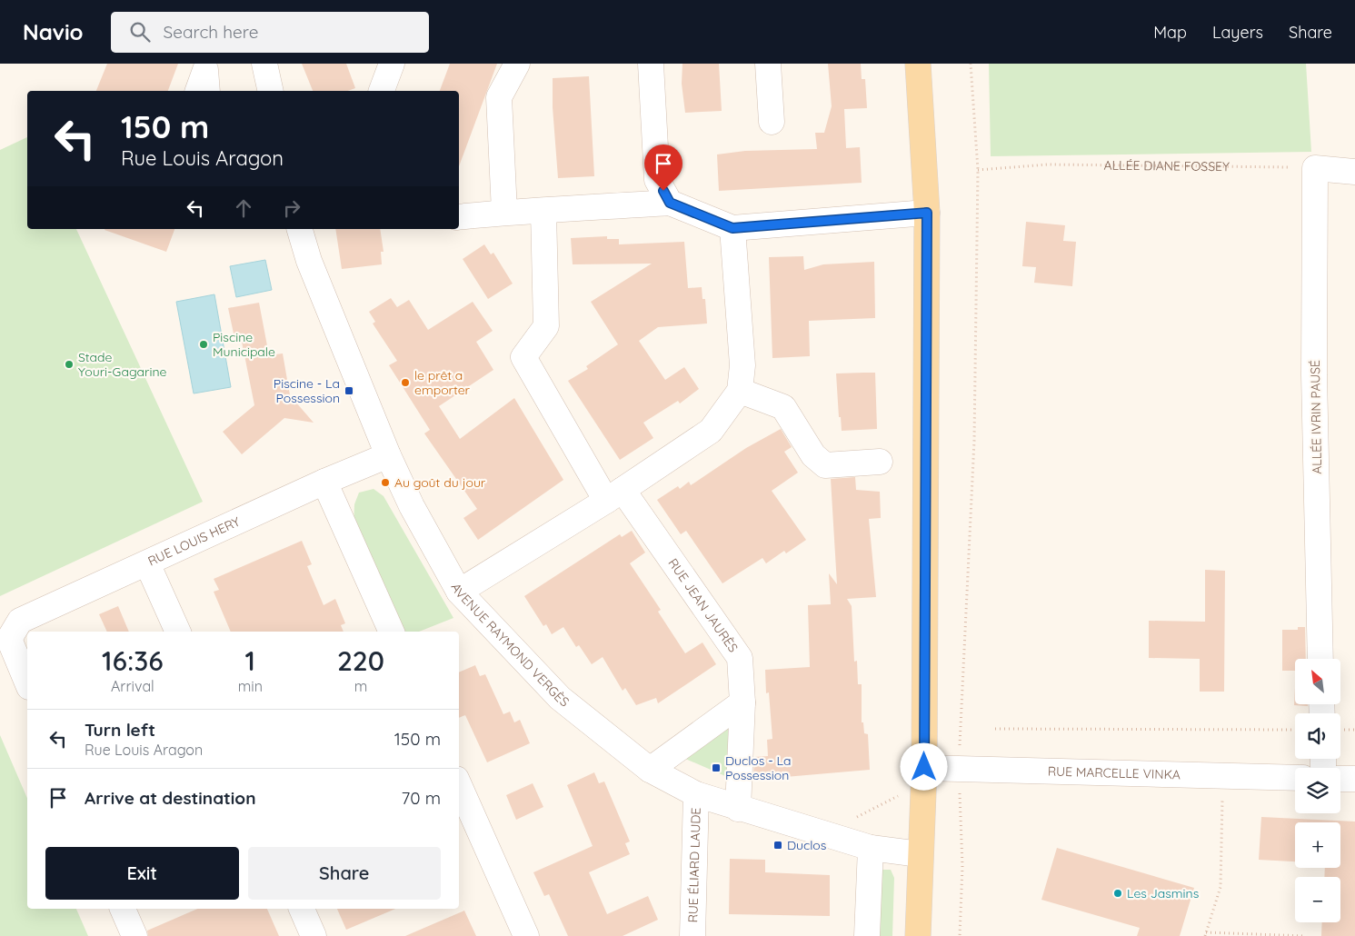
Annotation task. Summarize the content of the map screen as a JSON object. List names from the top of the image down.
{
  "streets": {
    "street": [
      "ALLÉE IVRIN PAUSÉ",
      "RUE LOUIS HERY",
      "RUE JEAN JAURÈS",
      "AVENUE RAYMOND VERGÈS",
      "RUE MARCELLE VINKA",
      "RUE ÉLIARD LAUDE"
    ],
    "path": ["ALLÉE DIANE FOSSEY"]
  },
  "crossings": [
    ["ALLÉE DIANE FOSSEY", "ALLÉE IVRIN PAUSÉ"],
    ["RUE LOUIS HERY", "AVENUE RAYMOND VERGÈS"],
    ["RUE JEAN JAURÈS", "AVENUE RAYMOND VERGÈS"],
    ["AVENUE RAYMOND VERGÈS", "RUE ÉLIARD LAUDE"]
  ],
  "places": {
    "other": [
      "Piscine Municipale",
      "Stade Youri-Gagarine",
      "le prêt a emporter",
      "Au goût du jour",
      "Les Jasmins"
    ],
    "transit": ["Piscine - La Possession", "Duclos - La Possession", "Duclos"]
  },
  "north": "top left",
  "page": {
    "header": "Navio",
    "search": "Search here",
    "nav": ["Map", "Layers", "Share"],
    "turn": ["150 m", "Rue Louis Aragon"],
    "eta": [
      "16:36",
      "Arrival",
      "1",
      "min",
      "220",
      "m"
    ],
    "map_buttons": ["+", "−"],
    "list": [
      {
        "name": "Turn left",
        "note": "Rue Louis Aragon",
        "value": "150 m"
      },
      {
        "name": "Arrive at destination",
        "value": "70 m"
      }
    ],
    "buttons": ["Exit", "Share"]
  }
}
